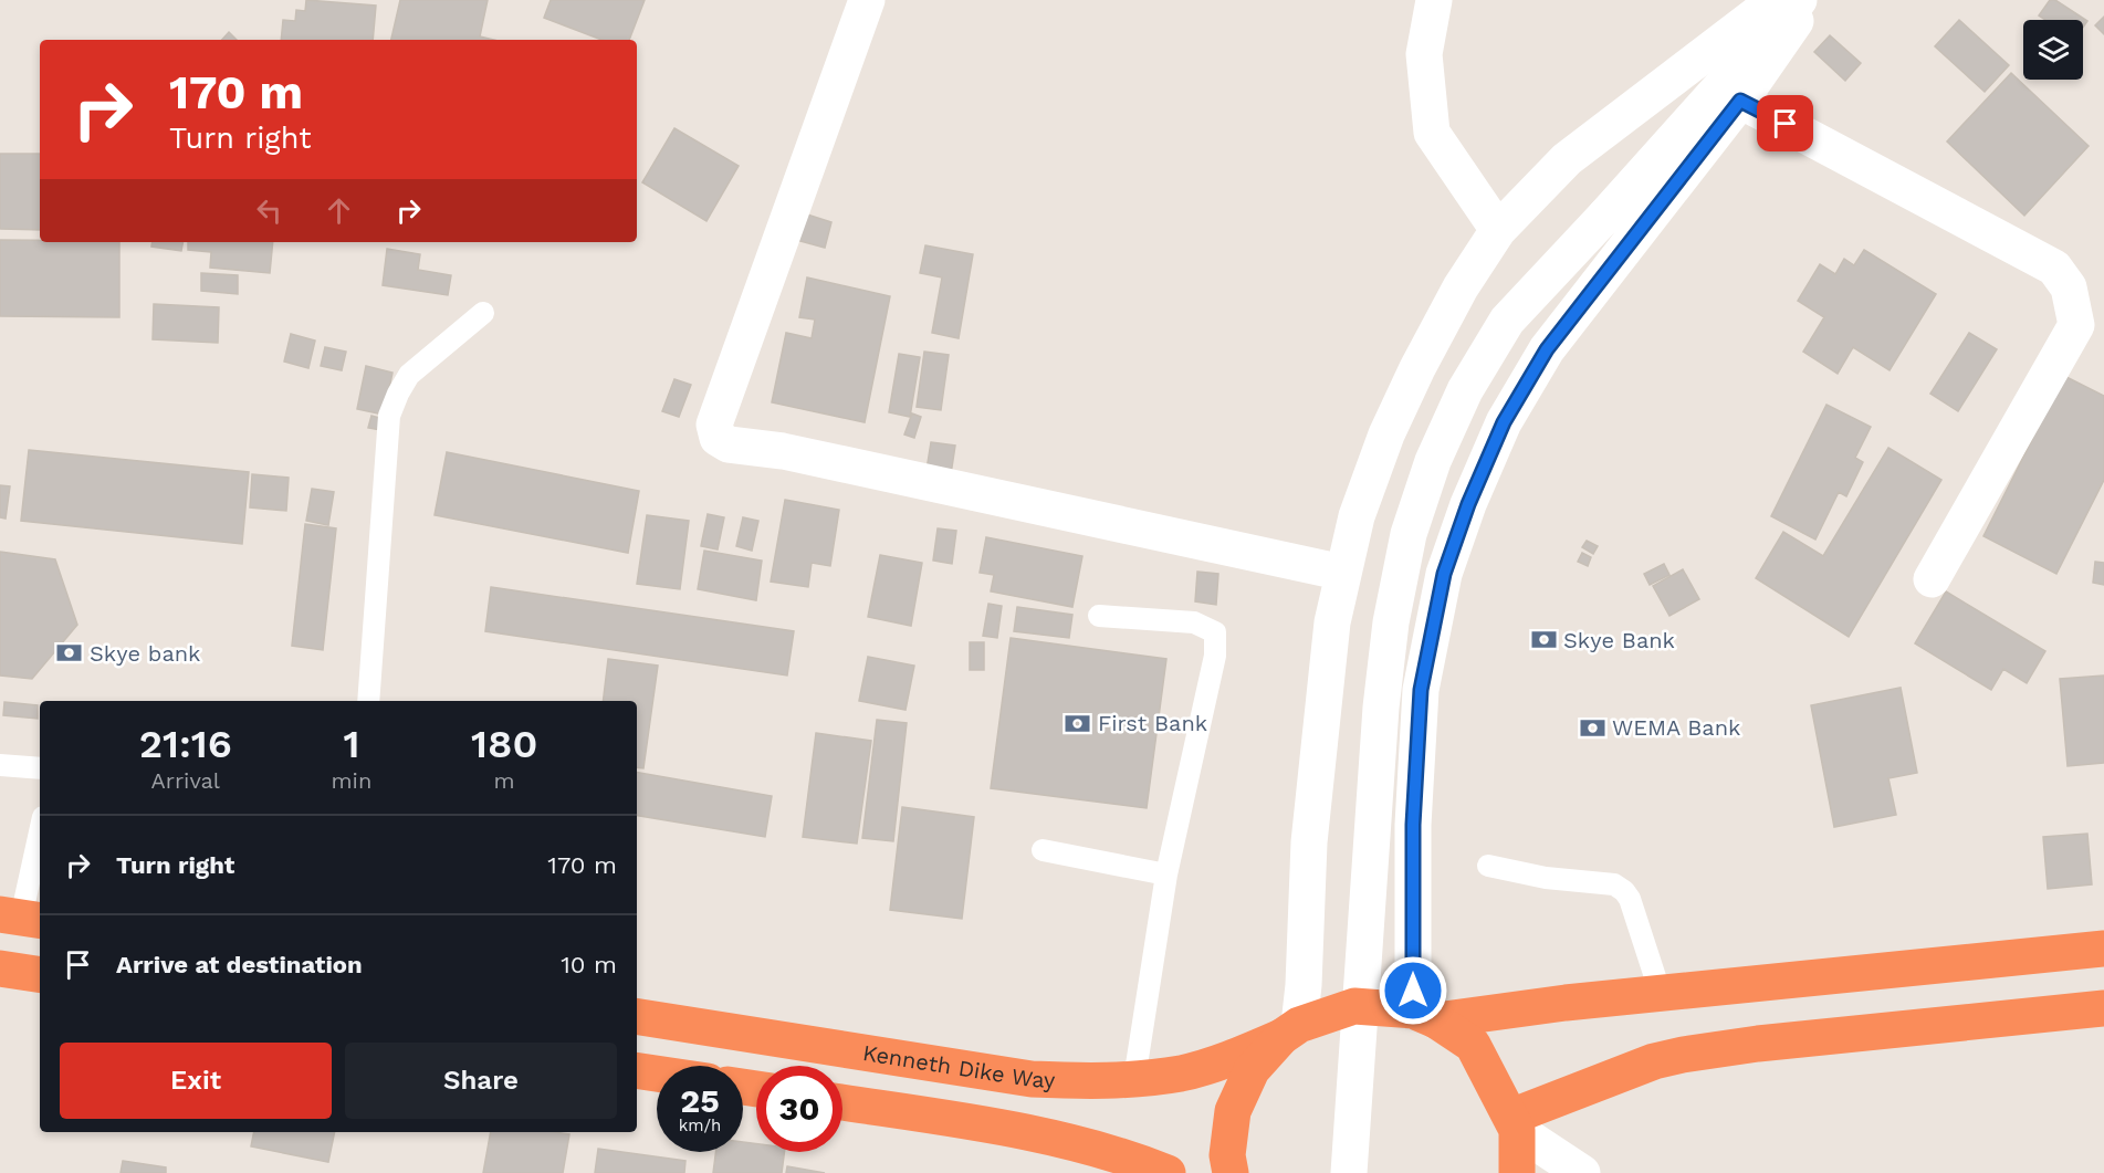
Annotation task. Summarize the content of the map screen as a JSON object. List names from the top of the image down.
{
  "streets": {
    "highway": ["Kenneth Dike Way"]
  },
  "places": {
    "bank": [
      "Skye Bank",
      "Skye bank",
      "First Bank",
      "WEMA Bank"
    ]
  },
  "page": {
    "turn": ["170 m", "Turn right"],
    "eta": [
      "21:16",
      "Arrival",
      "1",
      "min",
      "180",
      "m"
    ],
    "list": [
      {
        "name": "Turn right",
        "value": "170 m"
      },
      {
        "name": "Arrive at destination",
        "value": "10 m"
      }
    ],
    "buttons": ["Exit", "Share"],
    "speed": "25 km/h",
    "limit": "30"
  }
}
